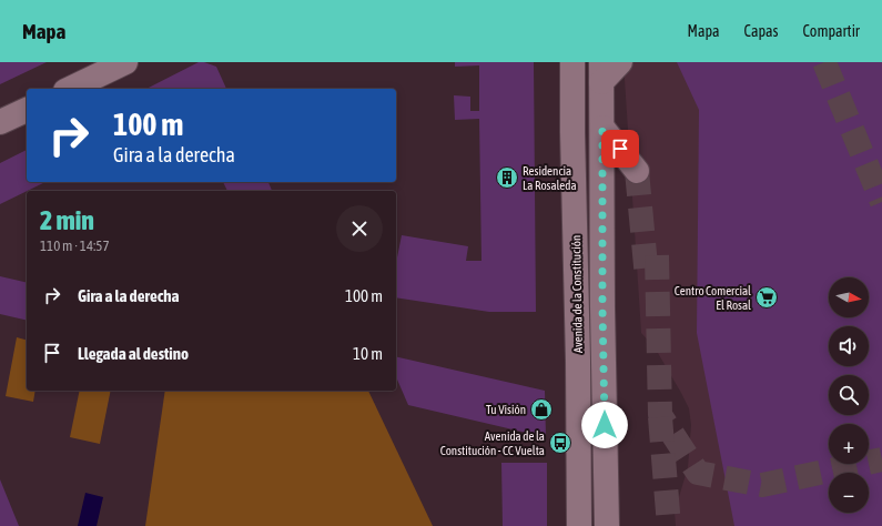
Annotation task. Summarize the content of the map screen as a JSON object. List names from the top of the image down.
{
  "streets": {
    "street": ["Avenida de la Constitución"]
  },
  "places": {
    "building": ["Residencia La Rosaleda"],
    "supermarket": ["Centro Comercial El Rosal"],
    "shop": ["Tu Visión"],
    "bus stop": ["Avenida de la Constitución - CC Vuelta"]
  },
  "north": "right",
  "page": {
    "header": "Mapa",
    "nav": ["Mapa", "Capas", "Compartir"],
    "turn": ["100 m", "Gira a la derecha"],
    "heading": ["2 min", "110 m · 14:57"],
    "list": [
      {
        "name": "Gira a la derecha",
        "value": "100 m"
      },
      {
        "name": "Llegada al destino",
        "value": "10 m"
      }
    ],
    "map_buttons": ["+", "−"]
  }
}
